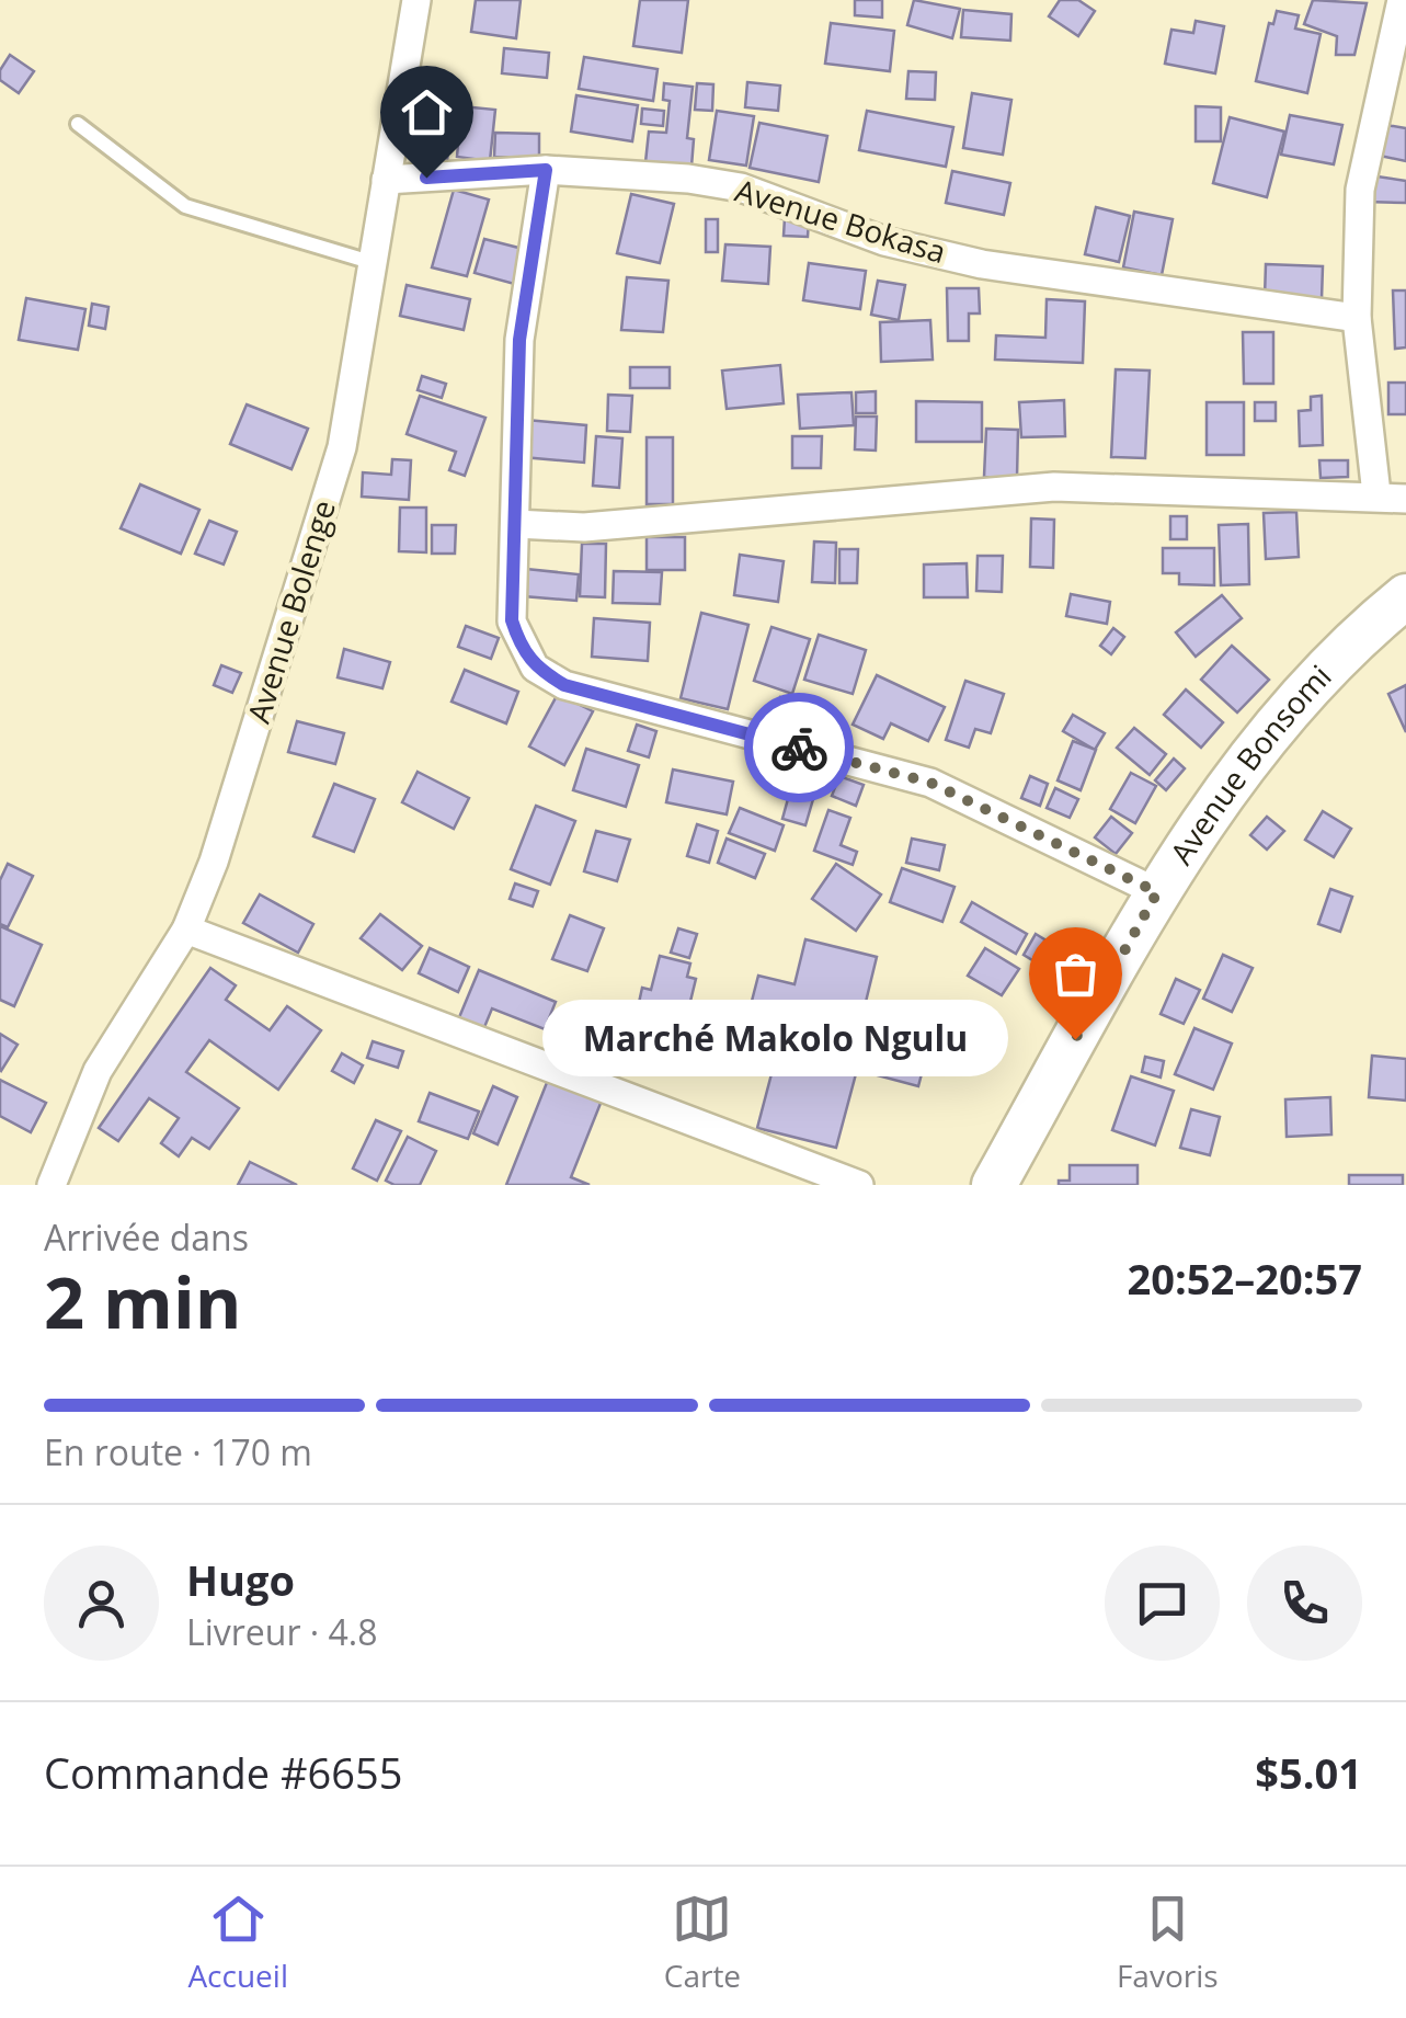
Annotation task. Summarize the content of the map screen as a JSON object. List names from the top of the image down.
{
  "streets": {
    "main road": ["Avenue Bonsomi"],
    "street": ["Avenue Bokasa", "Avenue Bolenge"]
  },
  "crossings": [
    ["Avenue Bokasa", "Avenue Bolenge"]
  ],
  "places": ["Marché Makolo Ngulu"],
  "page": {
    "bubble": "Marché Makolo Ngulu",
    "heading": ["2 min", "Arrivée dans", "20:52–20:57"],
    "panel": [
      "Hugo",
      "Livreur · 4.8",
      "Commande #6655",
      "$5.01"
    ],
    "bar": "En route · 170 m",
    "tabs": ["Accueil", "Carte", "Favoris"]
  }
}
